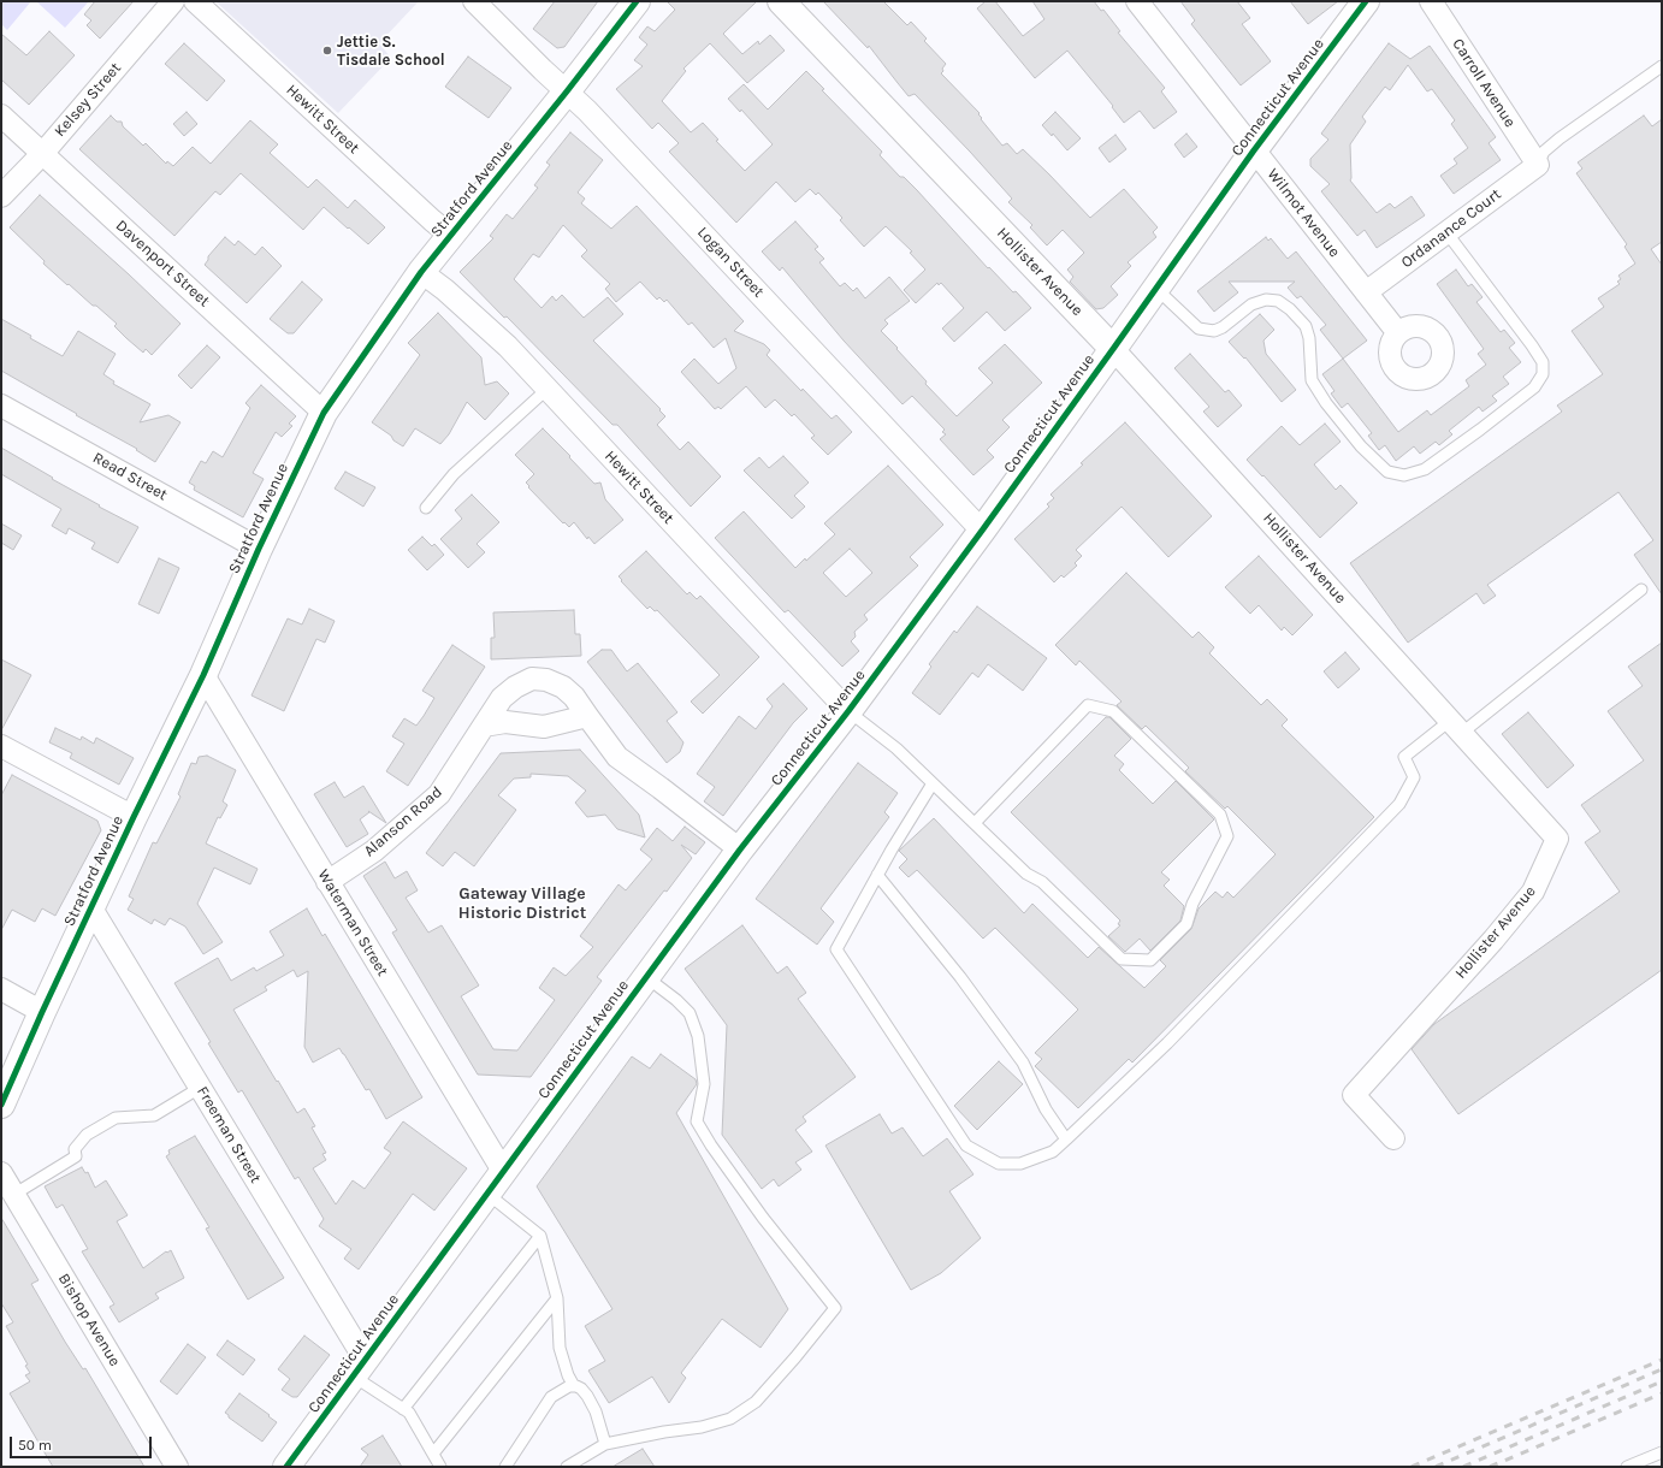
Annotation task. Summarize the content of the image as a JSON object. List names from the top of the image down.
{
  "streets": {
    "main road": ["Connecticut Avenue", "Stratford Avenue", "Hollister Avenue"],
    "street": [
      "Carroll Avenue",
      "Kelsey Street",
      "Hewitt Street",
      "Wilmot Avenue",
      "Ordanance Court",
      "Logan Street",
      "Davenport Street",
      "Read Street",
      "Alanson Road",
      "Waterman Street",
      "Freeman Street",
      "Bishop Avenue"
    ]
  },
  "crossings": [
    ["Carroll Avenue", "Ordanance Court"],
    ["Connecticut Avenue", "Hewitt Street"],
    ["Connecticut Avenue", "Wilmot Avenue"],
    ["Connecticut Avenue", "Logan Street"],
    ["Connecticut Avenue", "Hollister Avenue"],
    ["Connecticut Avenue", "Alanson Road"],
    ["Connecticut Avenue", "Waterman Street"],
    ["Connecticut Avenue", "Freeman Street"],
    ["Kelsey Street", "Davenport Street"],
    ["Hewitt Street", "Stratford Avenue"],
    ["Stratford Avenue", "Logan Street"],
    ["Stratford Avenue", "Davenport Street"],
    ["Stratford Avenue", "Read Street"],
    ["Stratford Avenue", "Waterman Street"],
    ["Stratford Avenue", "Freeman Street"],
    ["Wilmot Avenue", "Ordanance Court"],
    ["Alanson Road", "Waterman Street"]
  ],
  "districts": ["Gateway Village Historic District"],
  "places": ["Jettie S. Tisdale School"],
  "scale_bar": "50 m"
}
